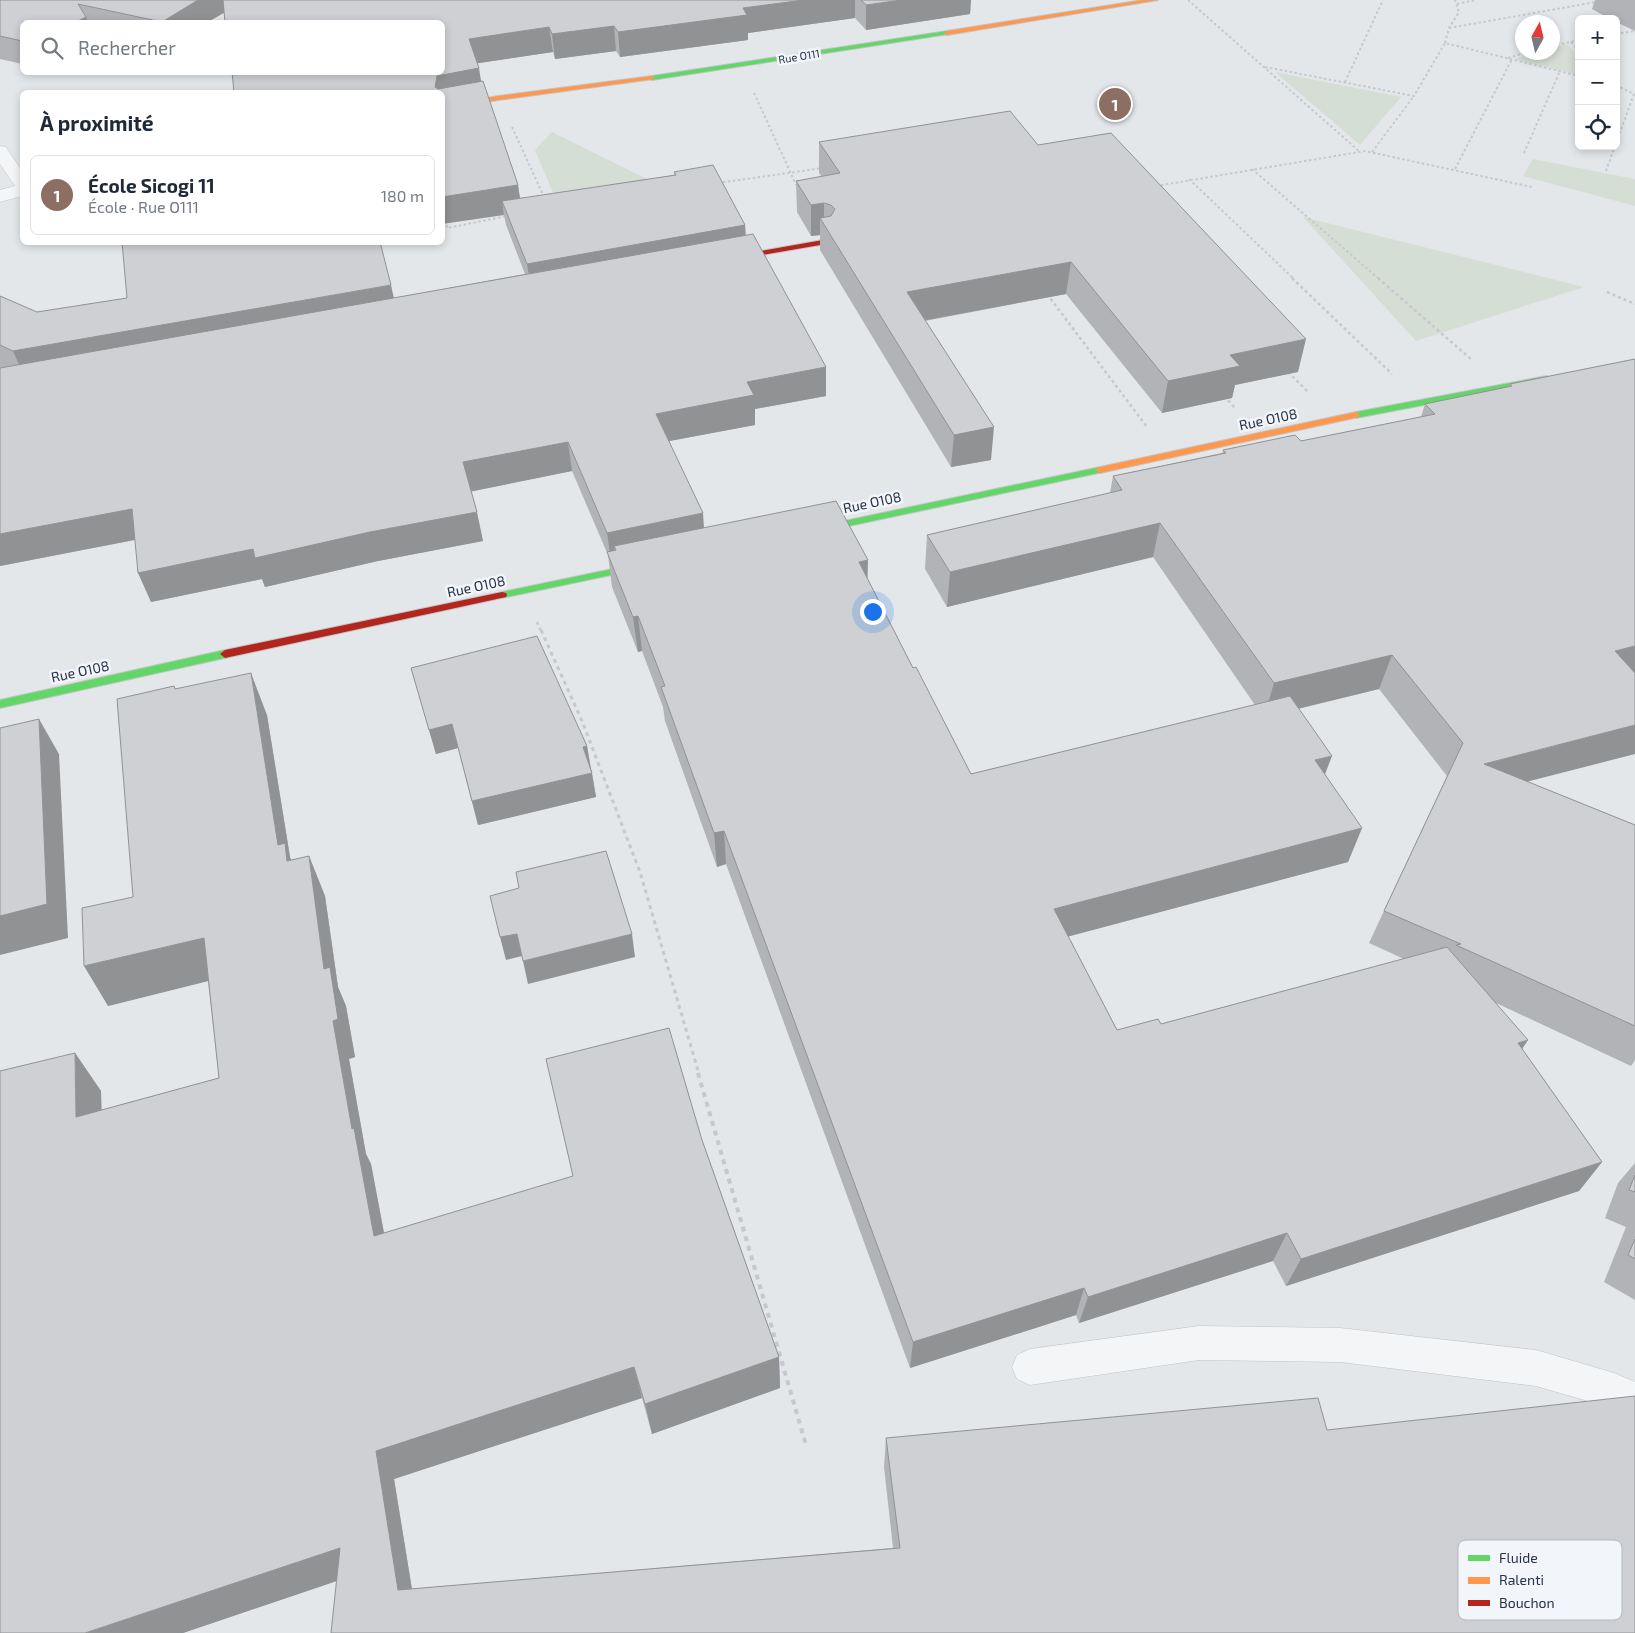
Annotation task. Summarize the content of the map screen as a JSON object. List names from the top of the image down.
{
  "streets": {
    "street": ["Rue O111", "Rue O108"]
  },
  "legend": ["Fluide", "Ralenti", "Bouchon"],
  "north": "top",
  "page": {
    "map_buttons": ["+", "−"],
    "search": "Rechercher",
    "pins": "1",
    "heading": "À proximité",
    "list": [
      {
        "mark": "1",
        "name": "École Sicogi 11",
        "note": "École · Rue O111",
        "value": "180 m"
      }
    ]
  }
}
